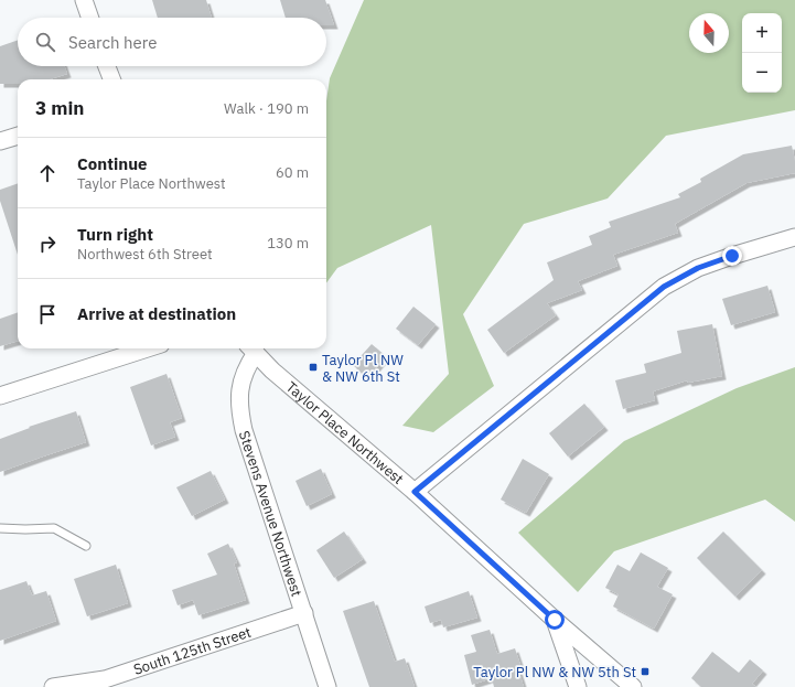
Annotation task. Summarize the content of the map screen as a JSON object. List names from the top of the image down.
{
  "streets": {
    "street": ["Taylor Place Northwest", "Stevens Avenue Northwest", "South 125th Street"]
  },
  "crossings": [
    ["Taylor Place Northwest", "Stevens Avenue Northwest"],
    ["Stevens Avenue Northwest", "South 125th Street"]
  ],
  "places": {
    "transit": ["Taylor Pl NW & NW 6th St", "Taylor Pl NW & NW 5th St"]
  },
  "north": "top",
  "page": {
    "map_buttons": ["+", "−"],
    "search": "Search here",
    "heading": ["3 min", "Walk · 190 m"],
    "list": [
      ["Continue", "Taylor Place Northwest", "60 m"],
      ["Turn right", "Northwest 6th Street", "130 m"],
      "Arrive at destination"
    ]
  }
}
